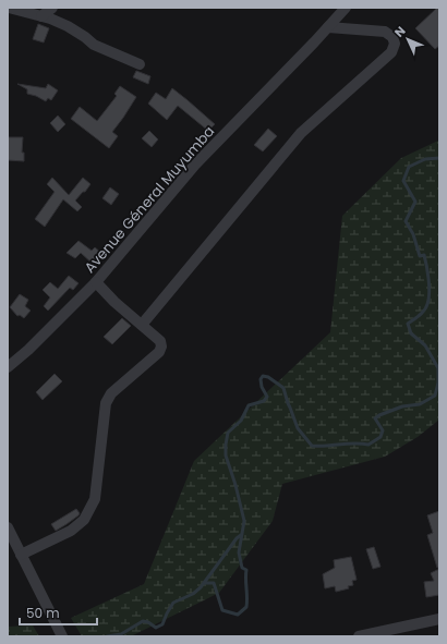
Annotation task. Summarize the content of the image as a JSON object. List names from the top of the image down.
{
  "streets": {
    "street": ["Avenue Géneral Muyumba"]
  },
  "scale_bar": "50 m",
  "north": "top left"
}
